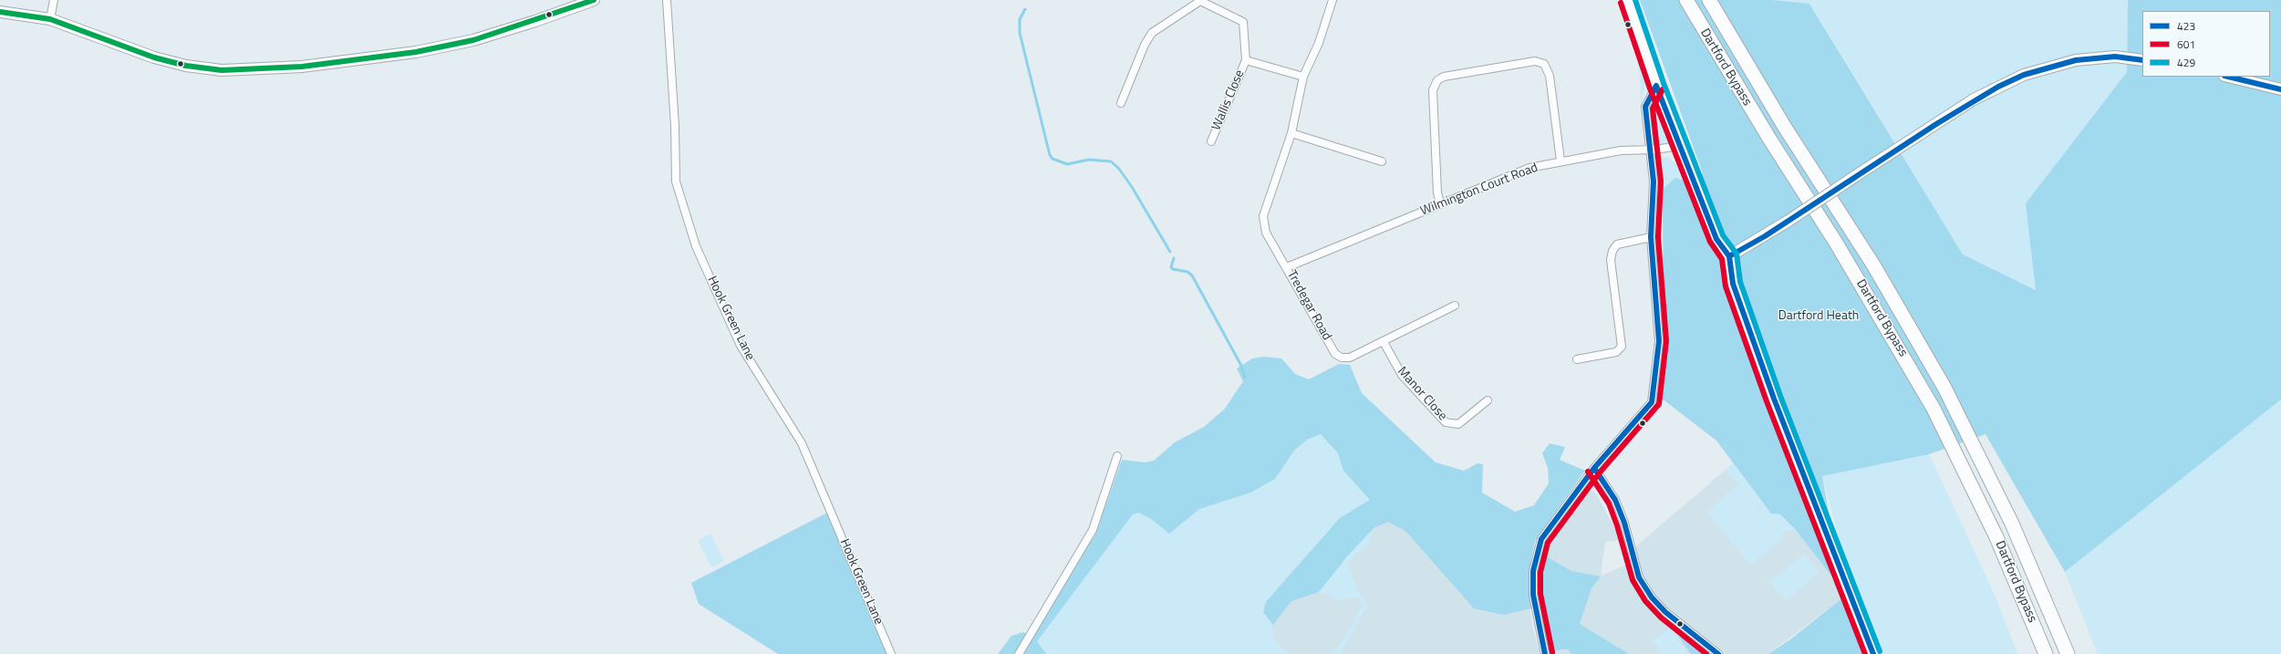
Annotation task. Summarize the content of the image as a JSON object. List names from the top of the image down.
{
  "streets": {
    "highway": ["Dartford Bypass"],
    "street": [
      "Wallis Close",
      "Wilmington Court Road",
      "Tredegar Road",
      "Hook Green Lane",
      "Manor Close"
    ]
  },
  "crossings": [
    ["Wallis Close", "Tredegar Road"],
    ["Wilmington Court Road", "Tredegar Road"],
    ["Tredegar Road", "Manor Close"]
  ],
  "parks": ["Dartford Heath"],
  "lines": ["transit line 429", "transit line 601", "transit line 423"],
  "legend": ["423", "601", "429"]
}
